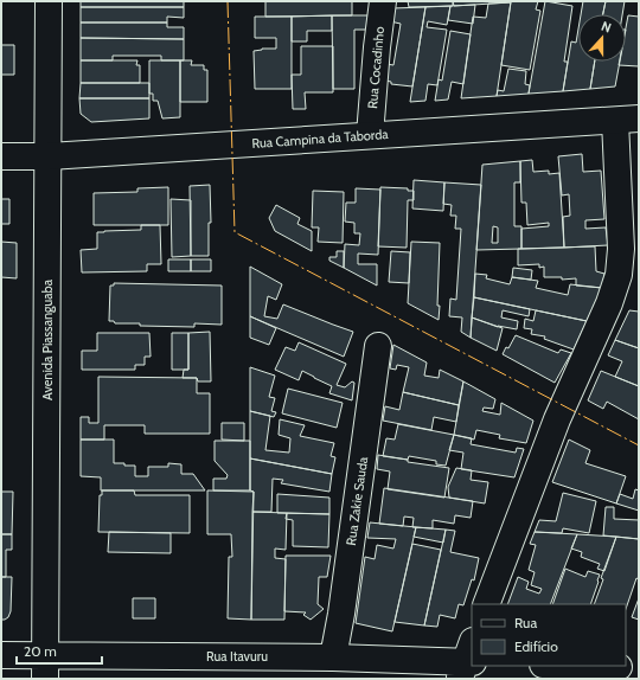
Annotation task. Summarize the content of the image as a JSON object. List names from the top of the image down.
{
  "streets": {
    "street": [
      "Rua Cocadinho",
      "Rua Campina da Taborda",
      "Avenida Piassanguaba",
      "Rua Zakie Sauda",
      "Rua Itavuru"
    ]
  },
  "crossings": [
    ["Rua Cocadinho", "Rua Campina da Taborda"],
    ["Rua Campina da Taborda", "Avenida Piassanguaba"],
    ["Avenida Piassanguaba", "Rua Itavuru"],
    ["Rua Zakie Sauda", "Rua Itavuru"]
  ],
  "legend": ["Rua", "Edifício"],
  "scale_bar": "20 m",
  "north": "top"
}
